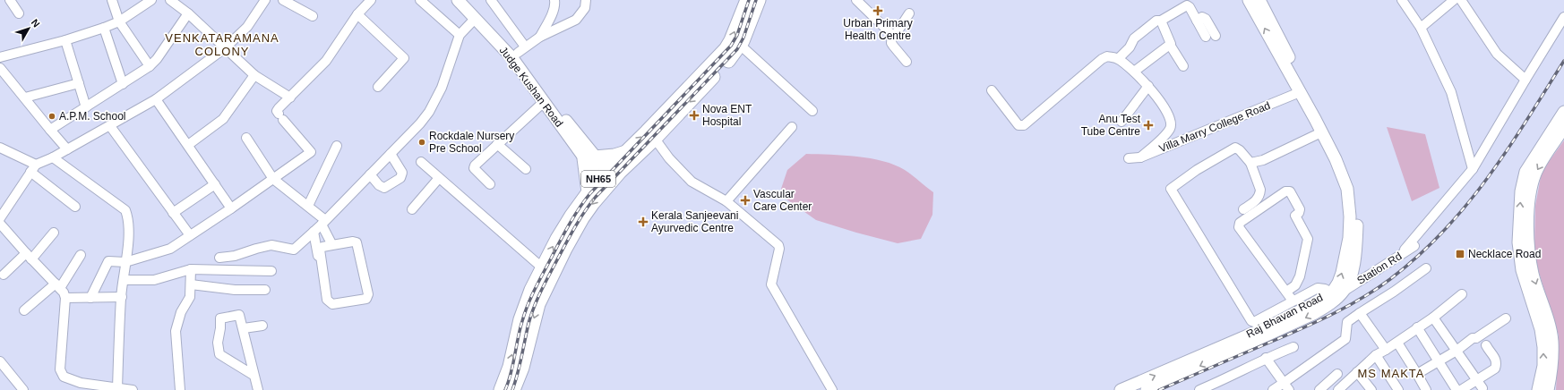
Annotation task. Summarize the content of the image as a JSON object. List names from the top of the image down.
{
  "streets": {
    "highway": ["NH65"],
    "main road": ["Judge Kushan Road", "Raj Bhavan Road"],
    "street": ["Villa Marry College Road", "Station Rd"]
  },
  "crossings": [
    ["Judge Kushan Road", "NH65"],
    ["Villa Marry College Road", "Raj Bhavan Road"],
    ["Station Rd", "Raj Bhavan Road"]
  ],
  "districts": ["VENKATARAMANA COLONY", "MS MAKTA"],
  "places": {
    "health": [
      "Urban Primary Health Centre",
      "Nova ENT Hospital",
      "Anu Test Tube Centre",
      "Vascular Care Center",
      "Kerala Sanjeevani Ayurvedic Centre"
    ],
    "other": ["A.P.M. School", "Rockdale Nursery Pre School"],
    "transit": ["Necklace Road"]
  },
  "north": "top right"
}
